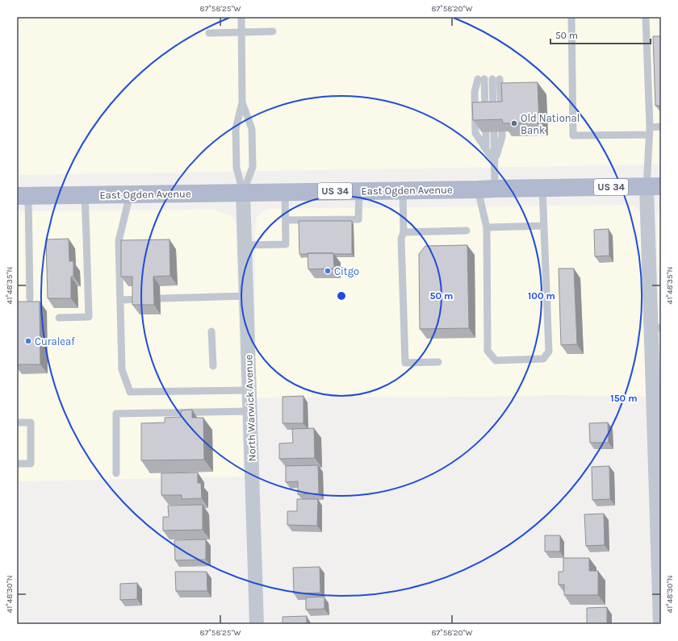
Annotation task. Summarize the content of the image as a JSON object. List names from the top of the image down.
{
  "streets": {
    "main road": ["US 34", "East Ogden Avenue"],
    "street": ["North Warwick Avenue"]
  },
  "crossings": [
    ["East Ogden Avenue", "North Warwick Avenue"]
  ],
  "places": ["Old National Bank", "Citgo", "Curaleaf"],
  "scale_bar": "50 m",
  "coordinates": [
    "87°58'25\"W",
    "87°58'20\"W",
    "41°48'35\"N",
    "41°48'30\"N"
  ],
  "rings": ["50 m", "100 m", "150 m"]
}
